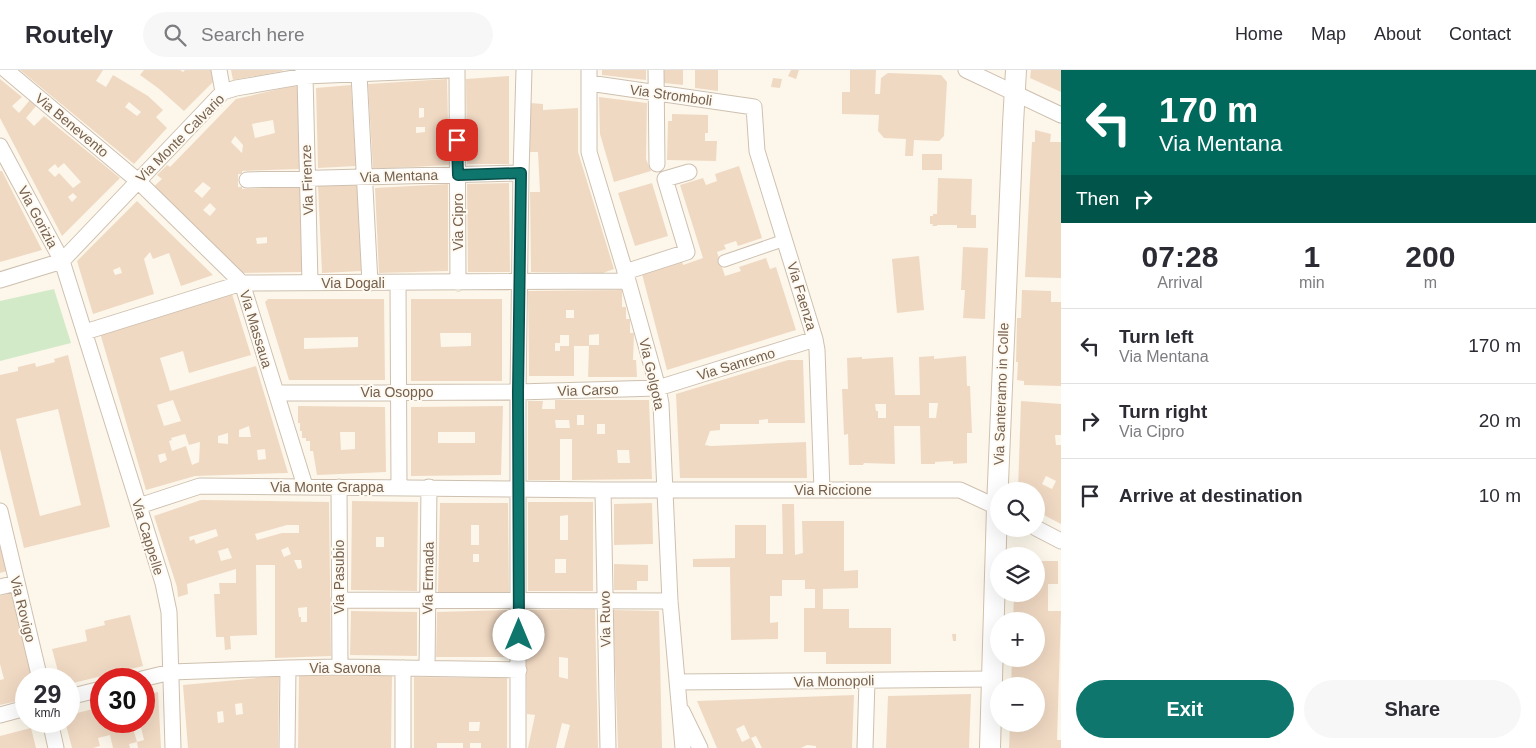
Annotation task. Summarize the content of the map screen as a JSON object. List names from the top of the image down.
{
  "streets": {
    "main road": ["Via Santeramo in Colle"],
    "street": [
      "Via Stromboli",
      "Via Benevento",
      "Via Monte Calvario",
      "Via Mentana",
      "Via Firenze",
      "Via Gorizia",
      "Via Cipro",
      "Via Dogali",
      "Via Faenza",
      "Via Massaua",
      "Via Sanremo",
      "Via Golgota",
      "Via Carso",
      "Via Osoppo",
      "Via Monte Grappa",
      "Via Riccione",
      "Via Cappelle",
      "Via Pasubio",
      "Via Ermada",
      "Via Rovigo",
      "Via Ruvo",
      "Via Savona",
      "Via Monopoli"
    ]
  },
  "crossings": [
    ["Via Stromboli", "Via Faenza"],
    ["Via Stromboli", "Via Golgota"],
    ["Via Benevento", "Via Monte Calvario"],
    ["Via Benevento", "Via Massaua"],
    ["Via Monte Calvario", "Via Firenze"],
    ["Via Monte Calvario", "Via Gorizia"],
    ["Via Monte Calvario", "Via Massaua"],
    ["Via Mentana", "Via Firenze"],
    ["Via Mentana", "Via Cipro"],
    ["Via Firenze", "Via Dogali"],
    ["Via Gorizia", "Via Dogali"],
    ["Via Gorizia", "Via Cappelle"],
    ["Via Cipro", "Via Dogali"],
    ["Via Dogali", "Via Massaua"],
    ["Via Dogali", "Via Golgota"],
    ["Via Dogali", "Via Cappelle"],
    ["Via Faenza", "Via Sanremo"],
    ["Via Faenza", "Via Riccione"],
    ["Via Massaua", "Via Osoppo"],
    ["Via Massaua", "Via Monte Grappa"],
    ["Via Sanremo", "Via Golgota"],
    ["Via Sanremo", "Via Carso"],
    ["Via Golgota", "Via Carso"],
    ["Via Golgota", "Via Riccione"],
    ["Via Golgota", "Via Monopoli"],
    ["Via Carso", "Via Osoppo"],
    ["Via Monte Grappa", "Via Riccione"],
    ["Via Monte Grappa", "Via Cappelle"],
    ["Via Monte Grappa", "Via Pasubio"],
    ["Via Monte Grappa", "Via Ermada"],
    ["Via Monte Grappa", "Via Ruvo"],
    ["Via Riccione", "Via Ruvo"],
    ["Via Cappelle", "Via Savona"],
    ["Via Pasubio", "Via Savona"],
    ["Via Ermada", "Via Savona"]
  ],
  "page": {
    "header": "Routely",
    "search": "Search here",
    "nav": [
      "Home",
      "Map",
      "About",
      "Contact"
    ],
    "turn": ["170 m", "Via Mentana"],
    "then": "Then",
    "eta": [
      "07:28",
      "Arrival",
      "1",
      "min",
      "200",
      "m"
    ],
    "list": [
      {
        "name": "Turn left",
        "note": "Via Mentana",
        "value": "170 m"
      },
      {
        "name": "Turn right",
        "note": "Via Cipro",
        "value": "20 m"
      },
      {
        "name": "Arrive at destination",
        "value": "10 m"
      }
    ],
    "map_buttons": ["+", "−"],
    "speed": "29 km/h",
    "limit": "30",
    "buttons": ["Exit", "Share"]
  }
}
